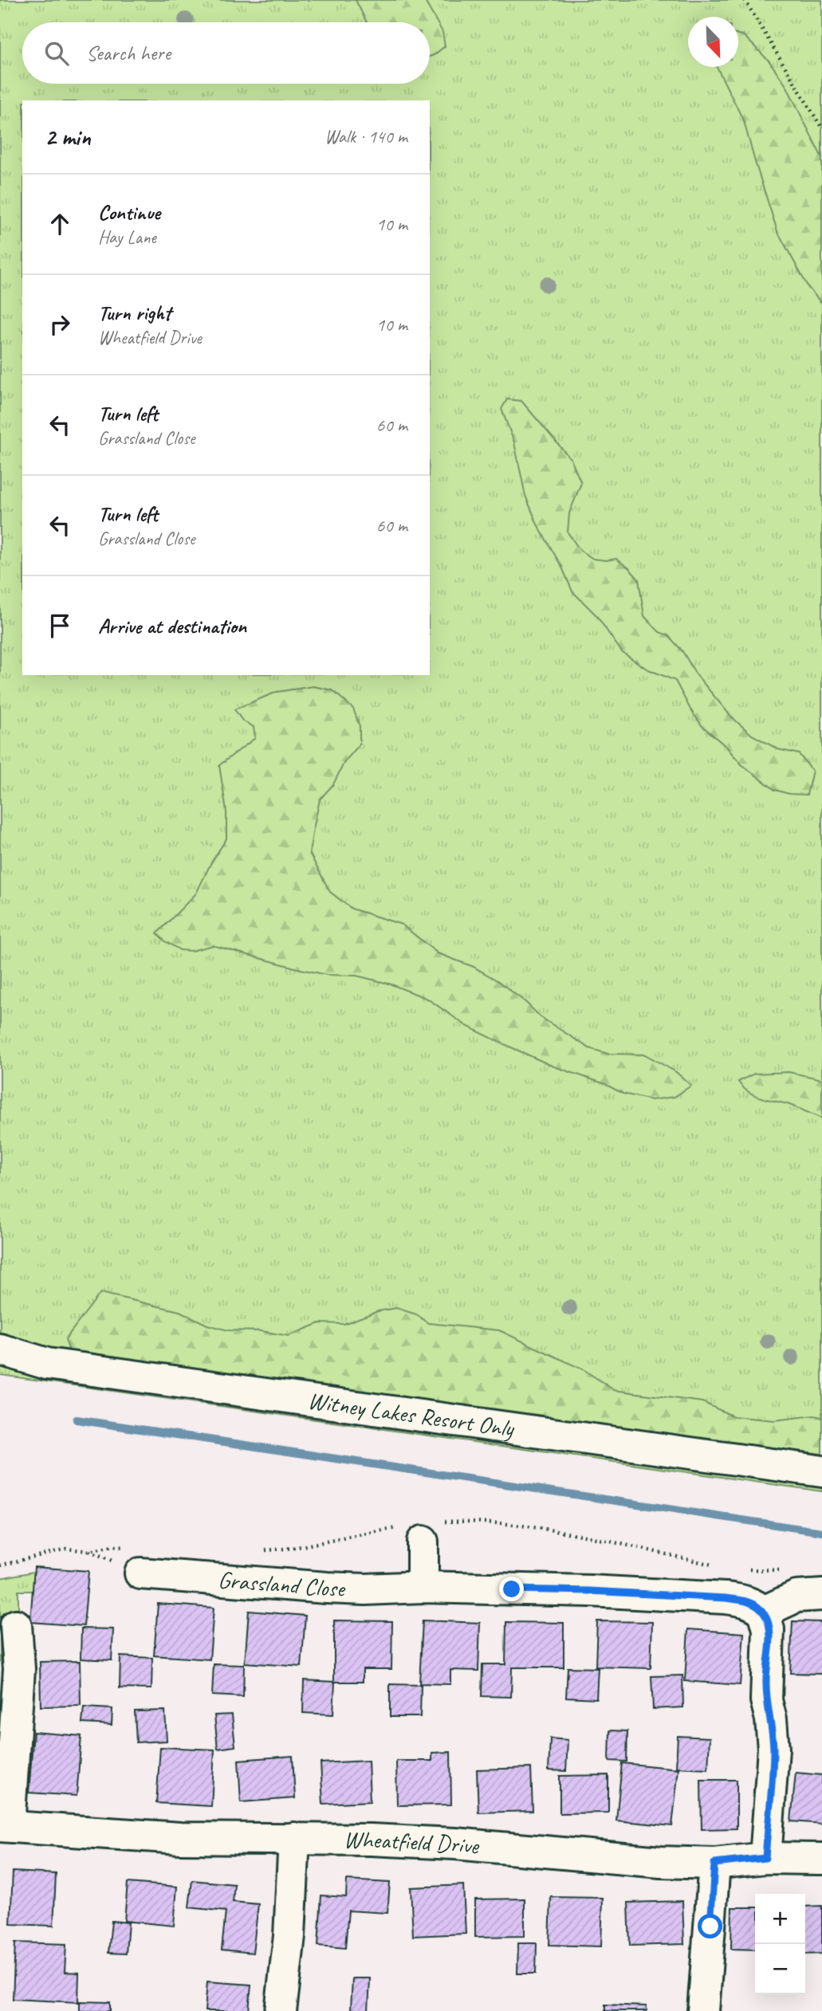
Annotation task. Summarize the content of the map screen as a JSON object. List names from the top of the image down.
{
  "streets": {
    "street": ["Witney Lakes Resort Only", "Grassland Close", "Wheatfield Drive"]
  },
  "north": "bottom right",
  "page": {
    "search": "Search here",
    "heading": ["2 min", "Walk · 140 m"],
    "list": [
      ["Continue", "Hay Lane", "10 m"],
      ["Turn right", "Wheatfield Drive", "10 m"],
      ["Turn left", "Grassland Close", "60 m"],
      ["Turn left", "Grassland Close", "60 m"],
      "Arrive at destination"
    ],
    "map_buttons": ["+", "−"]
  }
}
